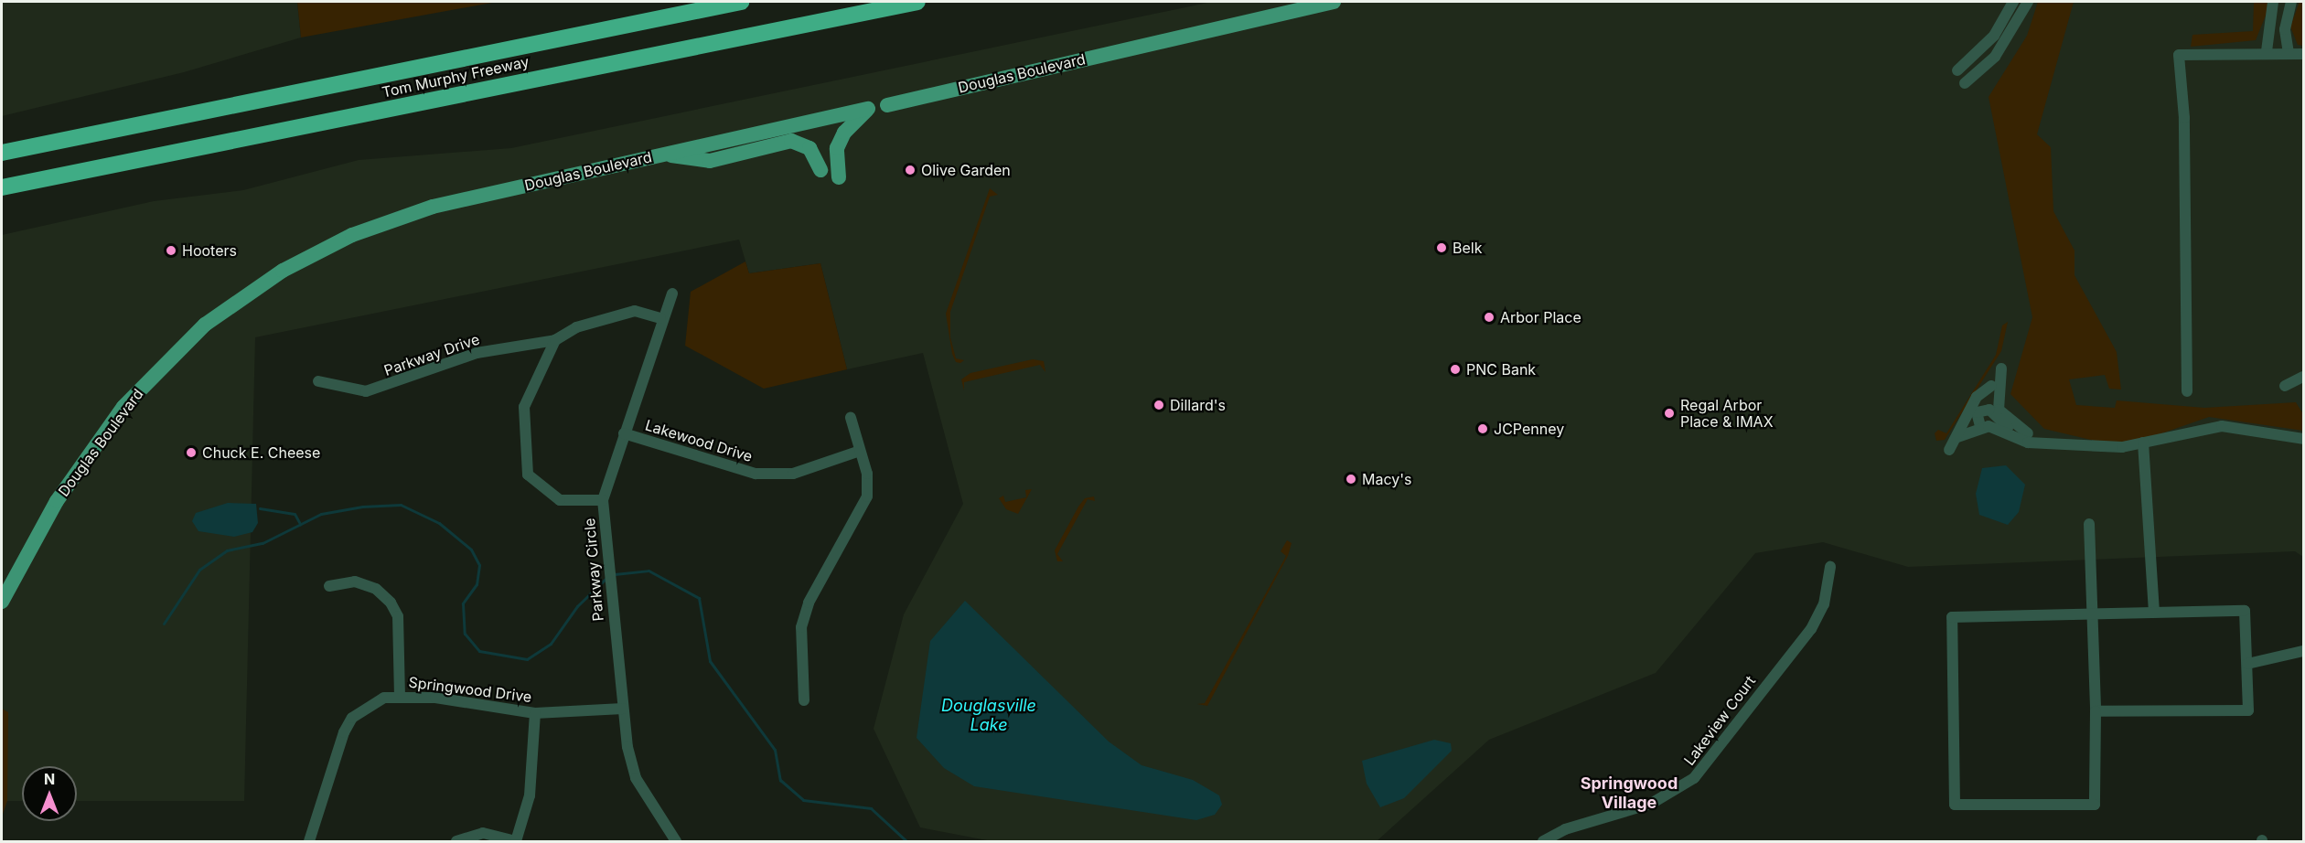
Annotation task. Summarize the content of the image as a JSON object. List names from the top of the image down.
{
  "streets": {
    "highway": ["Tom Murphy Freeway"],
    "main road": ["Douglas Boulevard"],
    "street": [
      "Parkway Drive",
      "Lakewood Drive",
      "Parkway Circle",
      "Springwood Drive",
      "Lakeview Court"
    ]
  },
  "crossings": [
    ["Parkway Drive", "Parkway Circle"],
    ["Lakewood Drive", "Parkway Circle"],
    ["Parkway Circle", "Springwood Drive"]
  ],
  "districts": ["Springwood Village"],
  "water": ["Douglasville Lake"],
  "places": [
    "Olive Garden",
    "Belk",
    "Hooters",
    "Arbor Place",
    "PNC Bank",
    "Dillard's",
    "Regal Arbor Place & IMAX",
    "JCPenney",
    "Chuck E. Cheese",
    "Macy's"
  ],
  "north": "top"
}
